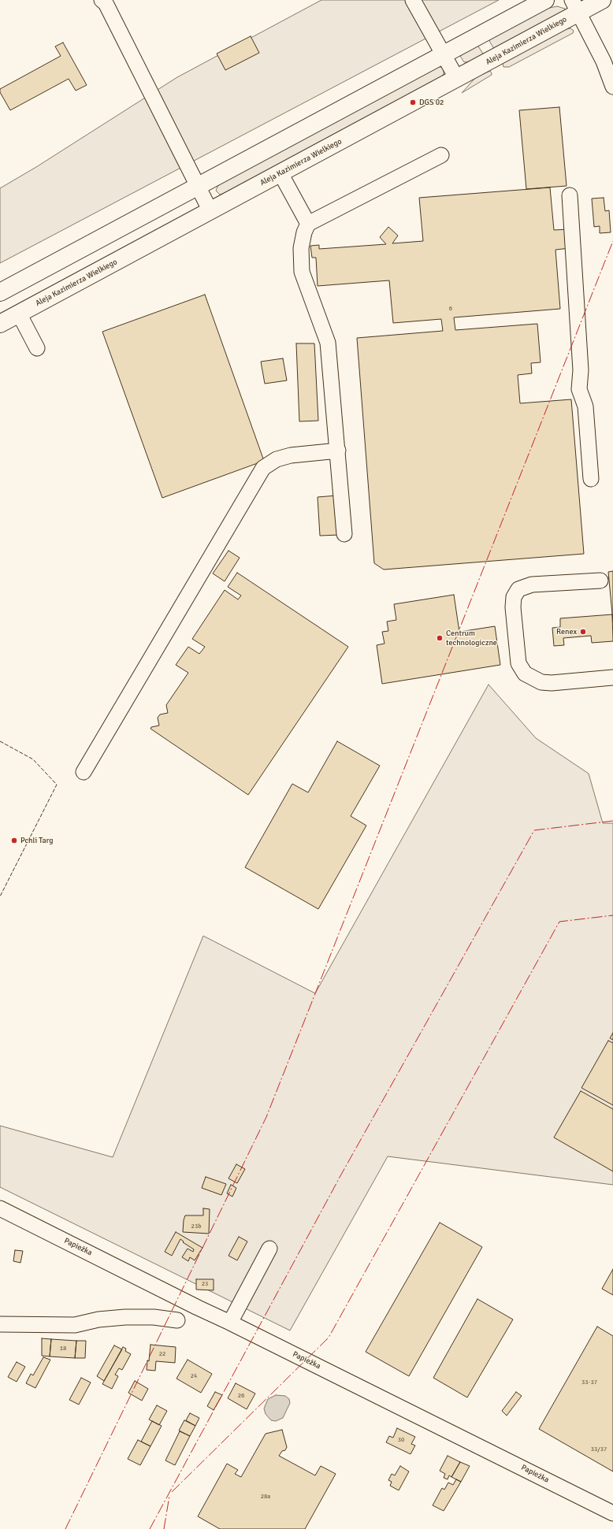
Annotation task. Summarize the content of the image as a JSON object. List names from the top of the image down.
{
  "streets": {
    "main road": ["Aleja Kazimierza Wielkiego"],
    "street": ["Papieżka"]
  },
  "places": [
    "DGS 02",
    "Renex",
    "Centrum technologiczne",
    "Pchli Targ"
  ],
  "house_numbers": [
    "6",
    "23b",
    "23",
    "18",
    "22",
    "24",
    "33-37",
    "26",
    "30",
    "33/37",
    "28a"
  ]
}
